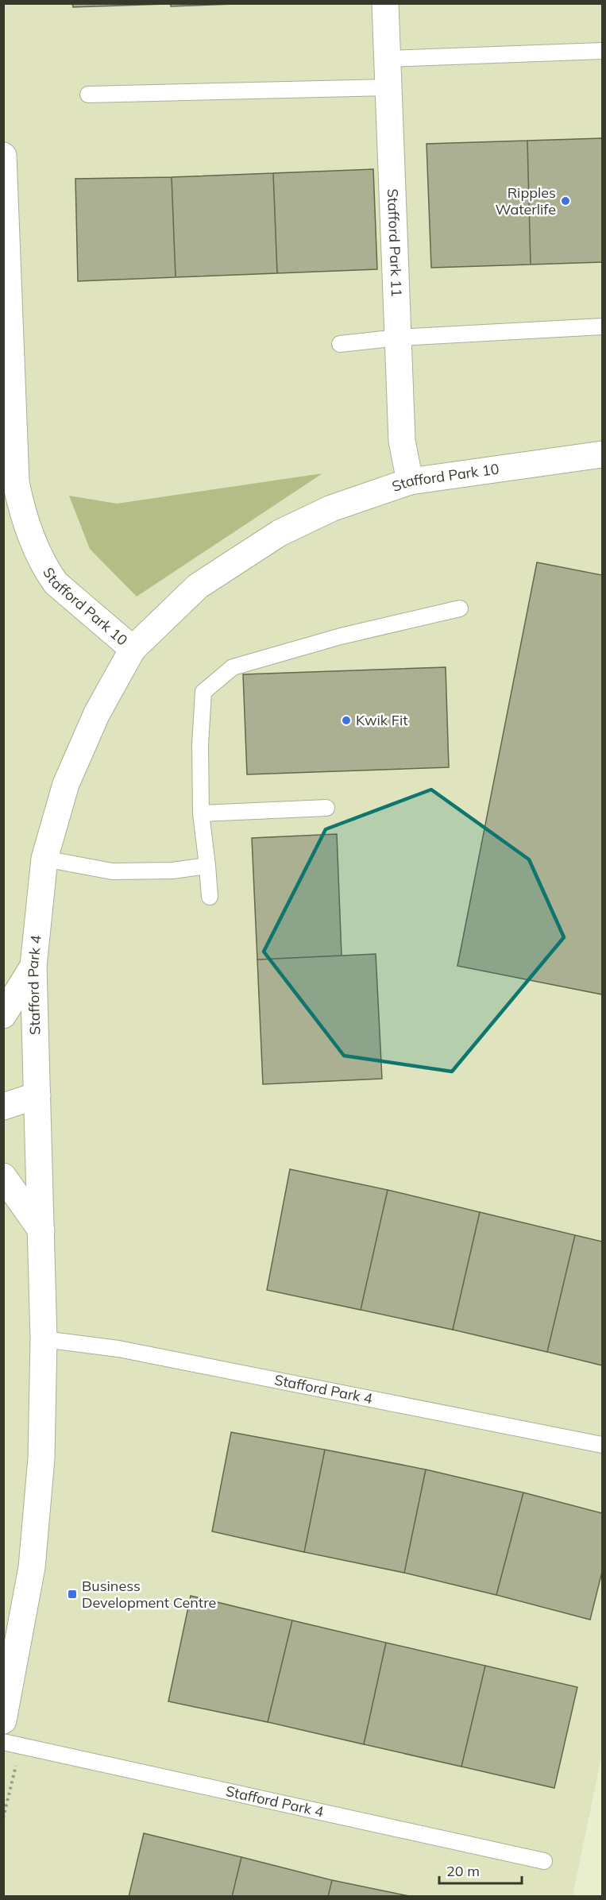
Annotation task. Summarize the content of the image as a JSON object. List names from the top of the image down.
{
  "streets": {
    "street": ["Stafford Park 11", "Stafford Park 10", "Stafford Park 4"]
  },
  "crossings": [
    ["Stafford Park 11", "Stafford Park 10"],
    ["Stafford Park 10", "Stafford Park 4"]
  ],
  "places": {
    "other": ["Ripples Waterlife", "Kwik Fit"],
    "transit": ["Business Development Centre"]
  },
  "scale_bar": "20 m"
}
